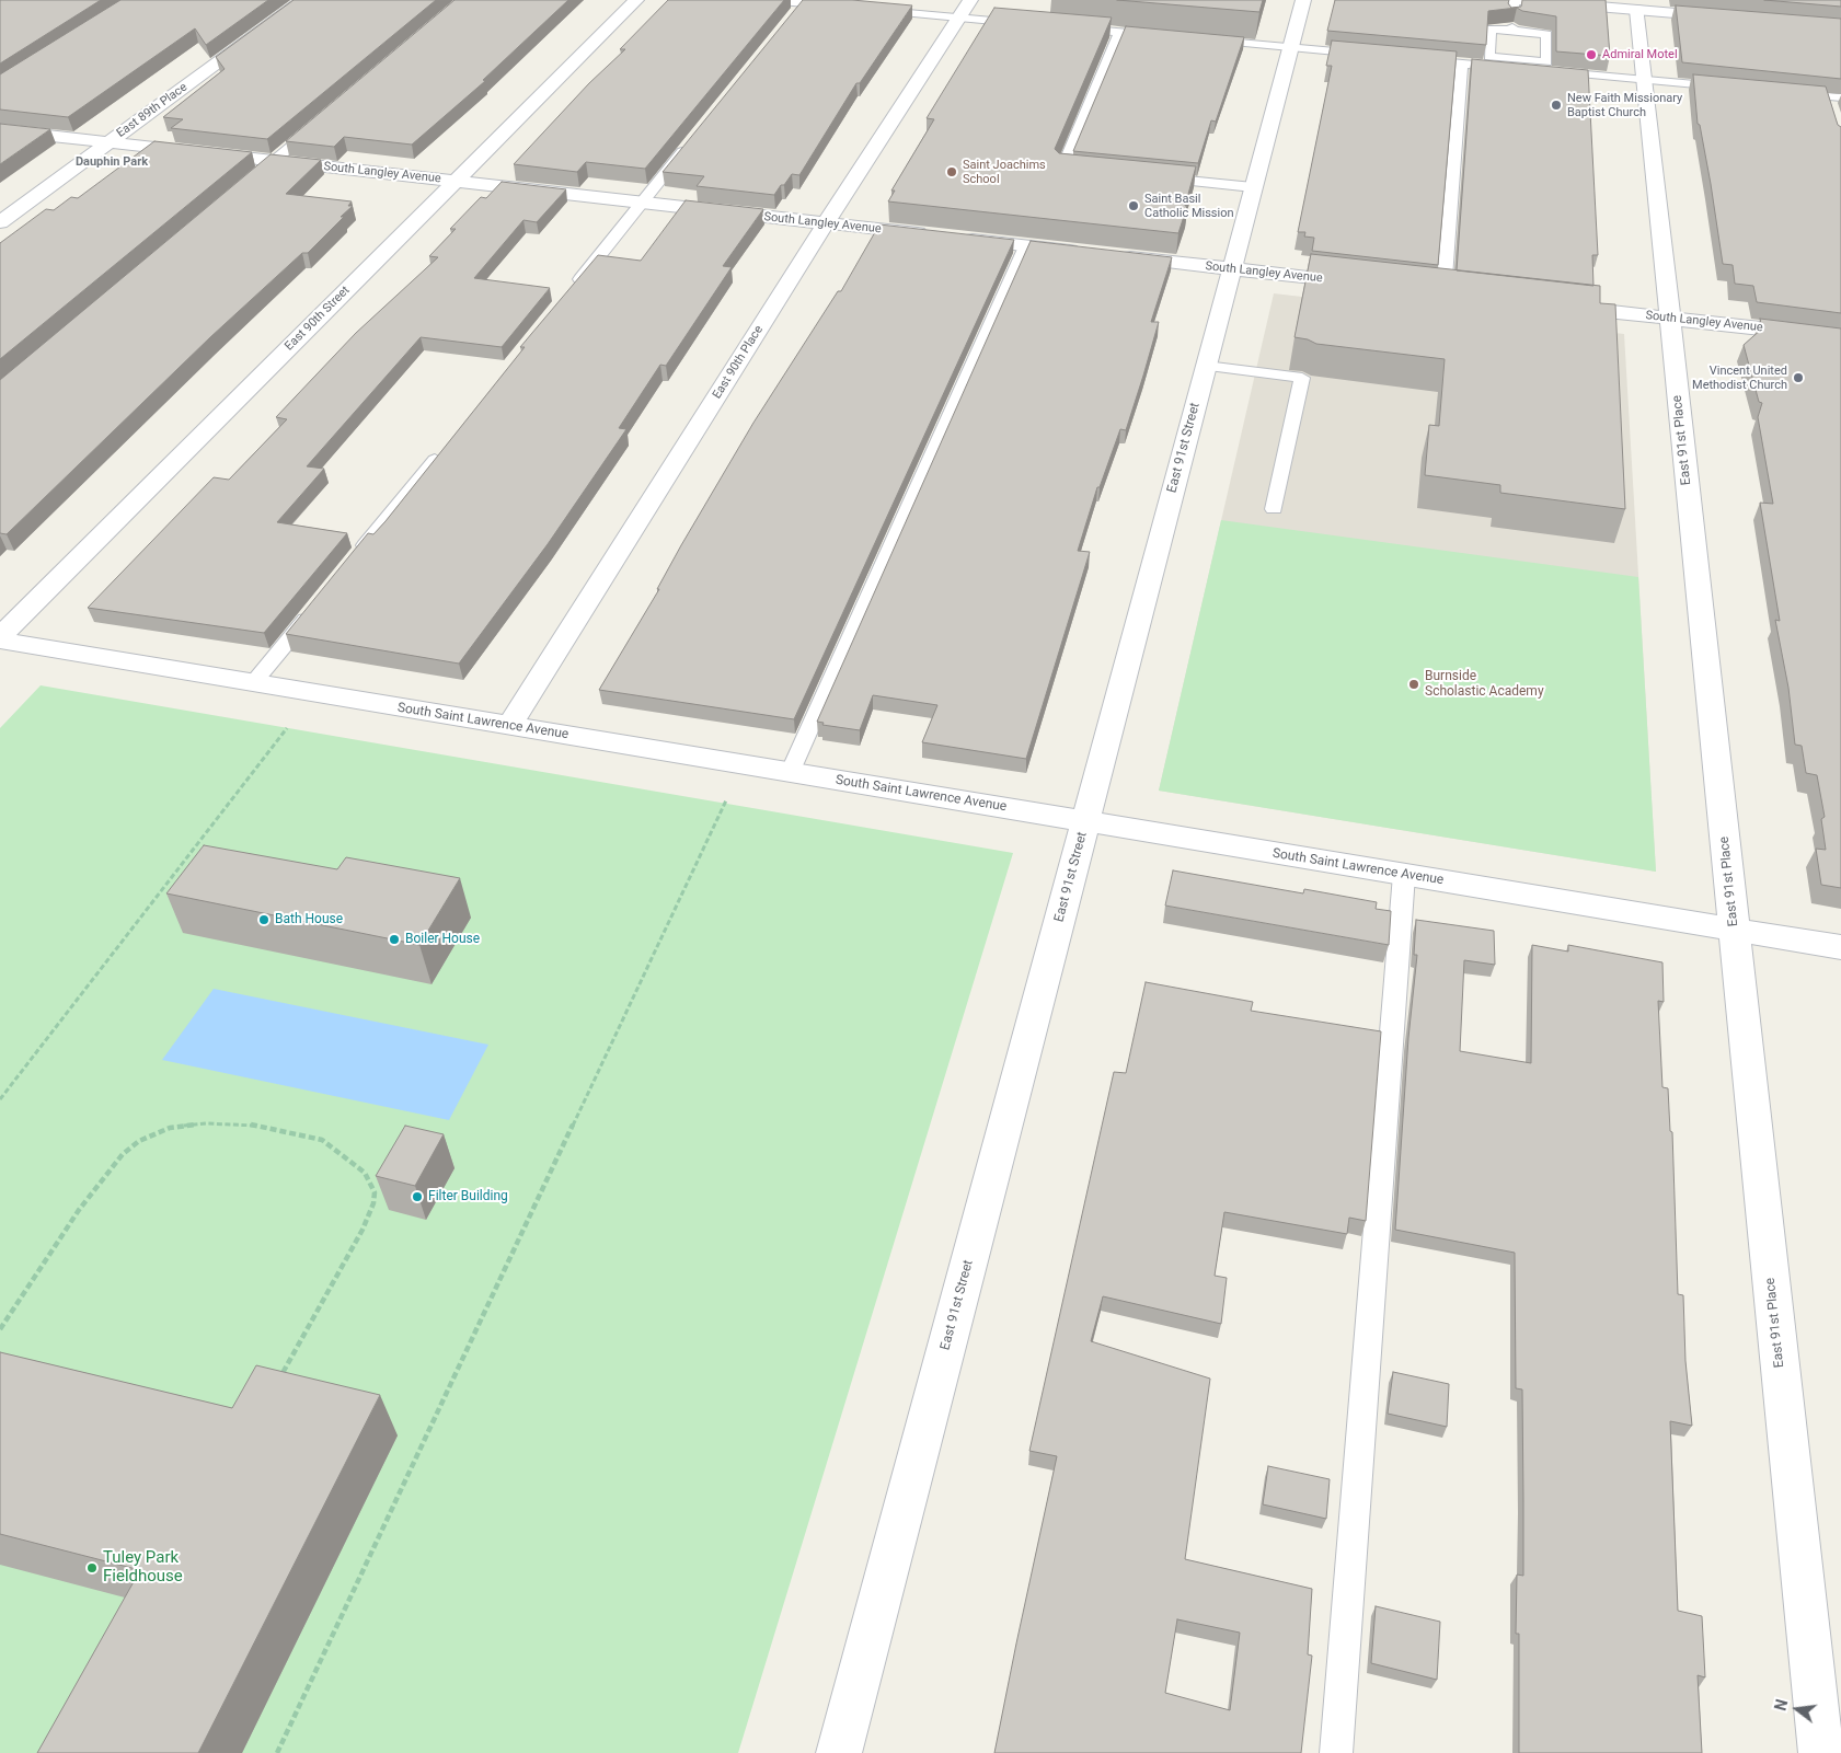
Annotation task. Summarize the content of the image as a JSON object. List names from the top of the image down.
{
  "streets": {
    "street": [
      "East 89th Place",
      "South Langley Avenue",
      "East 90th Street",
      "East 90th Place",
      "East 91st Place",
      "East 91st Street",
      "South Saint Lawrence Avenue"
    ]
  },
  "crossings": [
    ["East 89th Place", "South Langley Avenue"],
    ["South Langley Avenue", "East 90th Street"],
    ["South Langley Avenue", "East 90th Place"],
    ["South Langley Avenue", "East 91st Place"],
    ["South Langley Avenue", "East 91st Street"],
    ["East 90th Place", "South Saint Lawrence Avenue"],
    ["East 91st Place", "South Saint Lawrence Avenue"],
    ["East 91st Street", "South Saint Lawrence Avenue"]
  ],
  "districts": ["Dauphin Park"],
  "places": [
    "Admiral Motel",
    "New Faith Missionary Baptist Church",
    "Saint Joachims School",
    "Saint Basil Catholic Mission",
    "Vincent United Methodist Church",
    "Burnside Scholastic Academy",
    "Bath House",
    "Boiler House",
    "Filter Building",
    "Tuley Park Fieldhouse"
  ],
  "north": "left"
}
